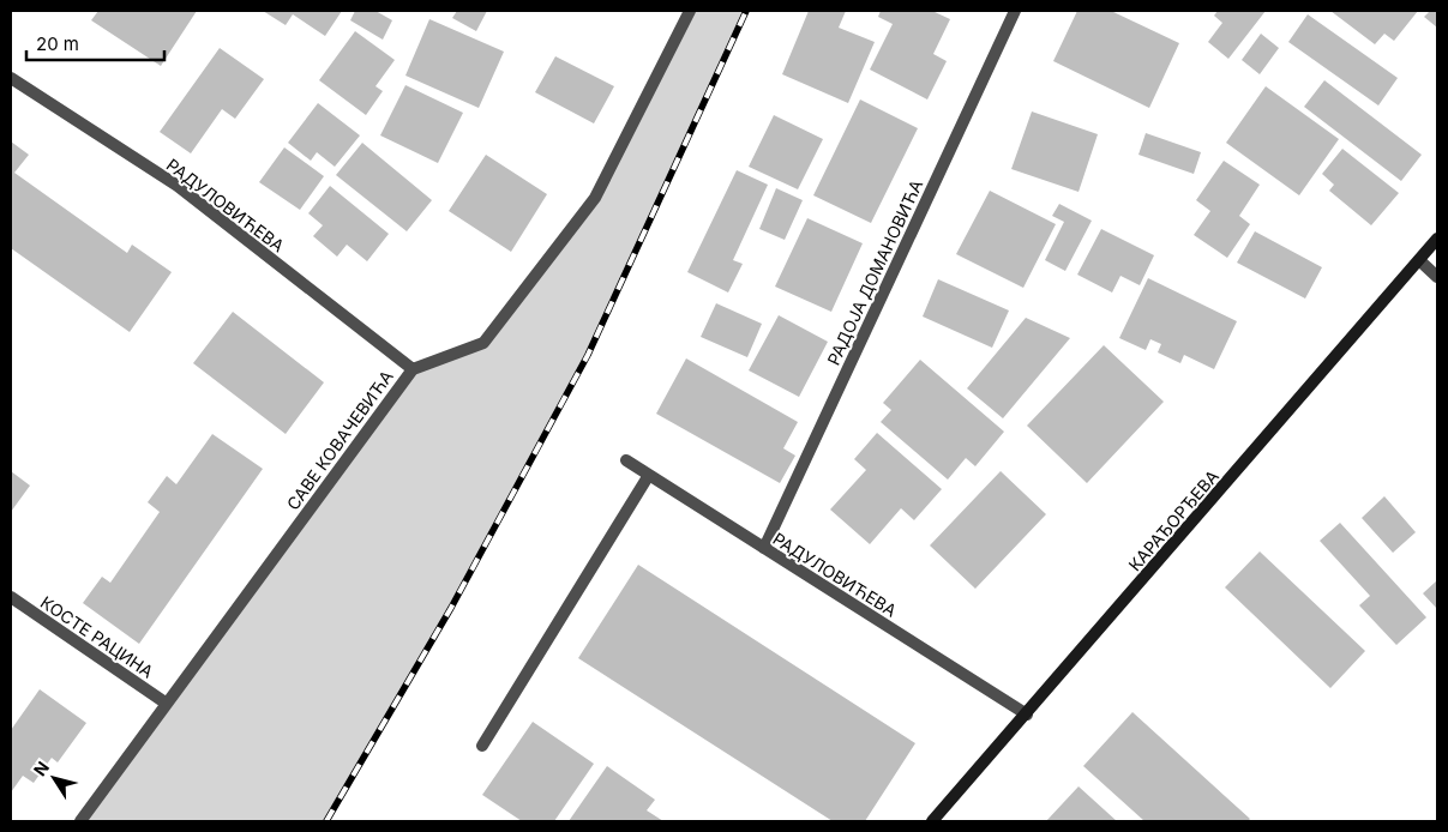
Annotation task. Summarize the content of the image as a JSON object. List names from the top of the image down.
{
  "streets": {
    "street": [
      "РАДУЛОВИЋЕВА",
      "РАДОЈА ДОМАНОВИЋА",
      "САВЕ КОВАЧЕВИЋА",
      "КАРАЂОРЂЕВА",
      "КОСТЕ РАЦИНА"
    ]
  },
  "crossings": [
    ["РАДУЛОВИЋЕВА", "РАДОЈА ДОМАНОВИЋА"],
    ["РАДУЛОВИЋЕВА", "САВЕ КОВАЧЕВИЋА"],
    ["РАДУЛОВИЋЕВА", "КАРАЂОРЂЕВА"],
    ["САВЕ КОВАЧЕВИЋА", "КОСТЕ РАЦИНА"]
  ],
  "scale_bar": "20 m",
  "north": "top left"
}
